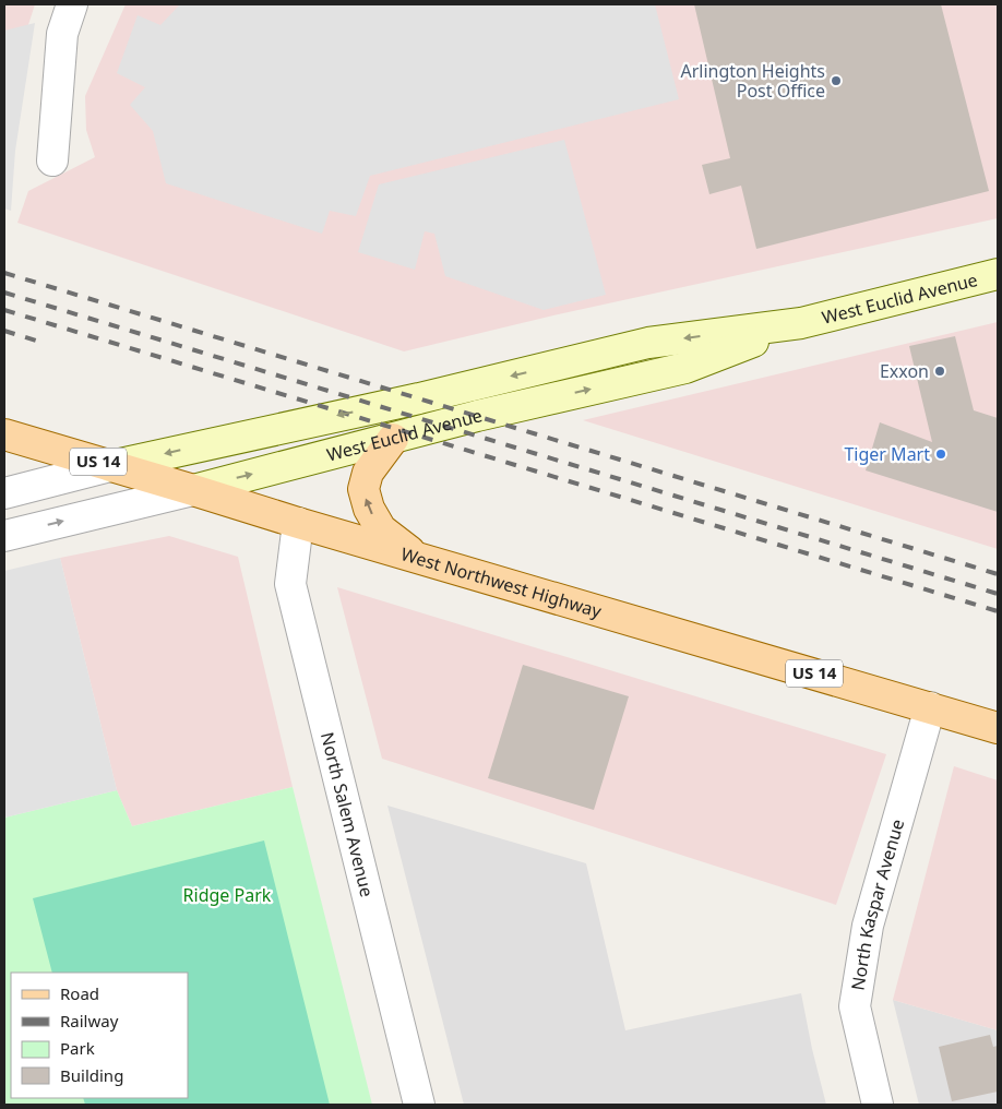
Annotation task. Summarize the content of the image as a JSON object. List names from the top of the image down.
{
  "streets": {
    "main road": ["West Euclid Avenue", "US 14", "West Northwest Highway"],
    "street": ["North Salem Avenue", "North Kaspar Avenue"]
  },
  "crossings": [
    ["West Euclid Avenue", "West Northwest Highway"],
    ["West Northwest Highway", "North Salem Avenue"],
    ["West Northwest Highway", "North Kaspar Avenue"]
  ],
  "parks": ["Ridge Park"],
  "places": ["Arlington Heights Post Office", "Exxon", "Tiger Mart"],
  "legend": [
    "Road",
    "Railway",
    "Park",
    "Building"
  ]
}
